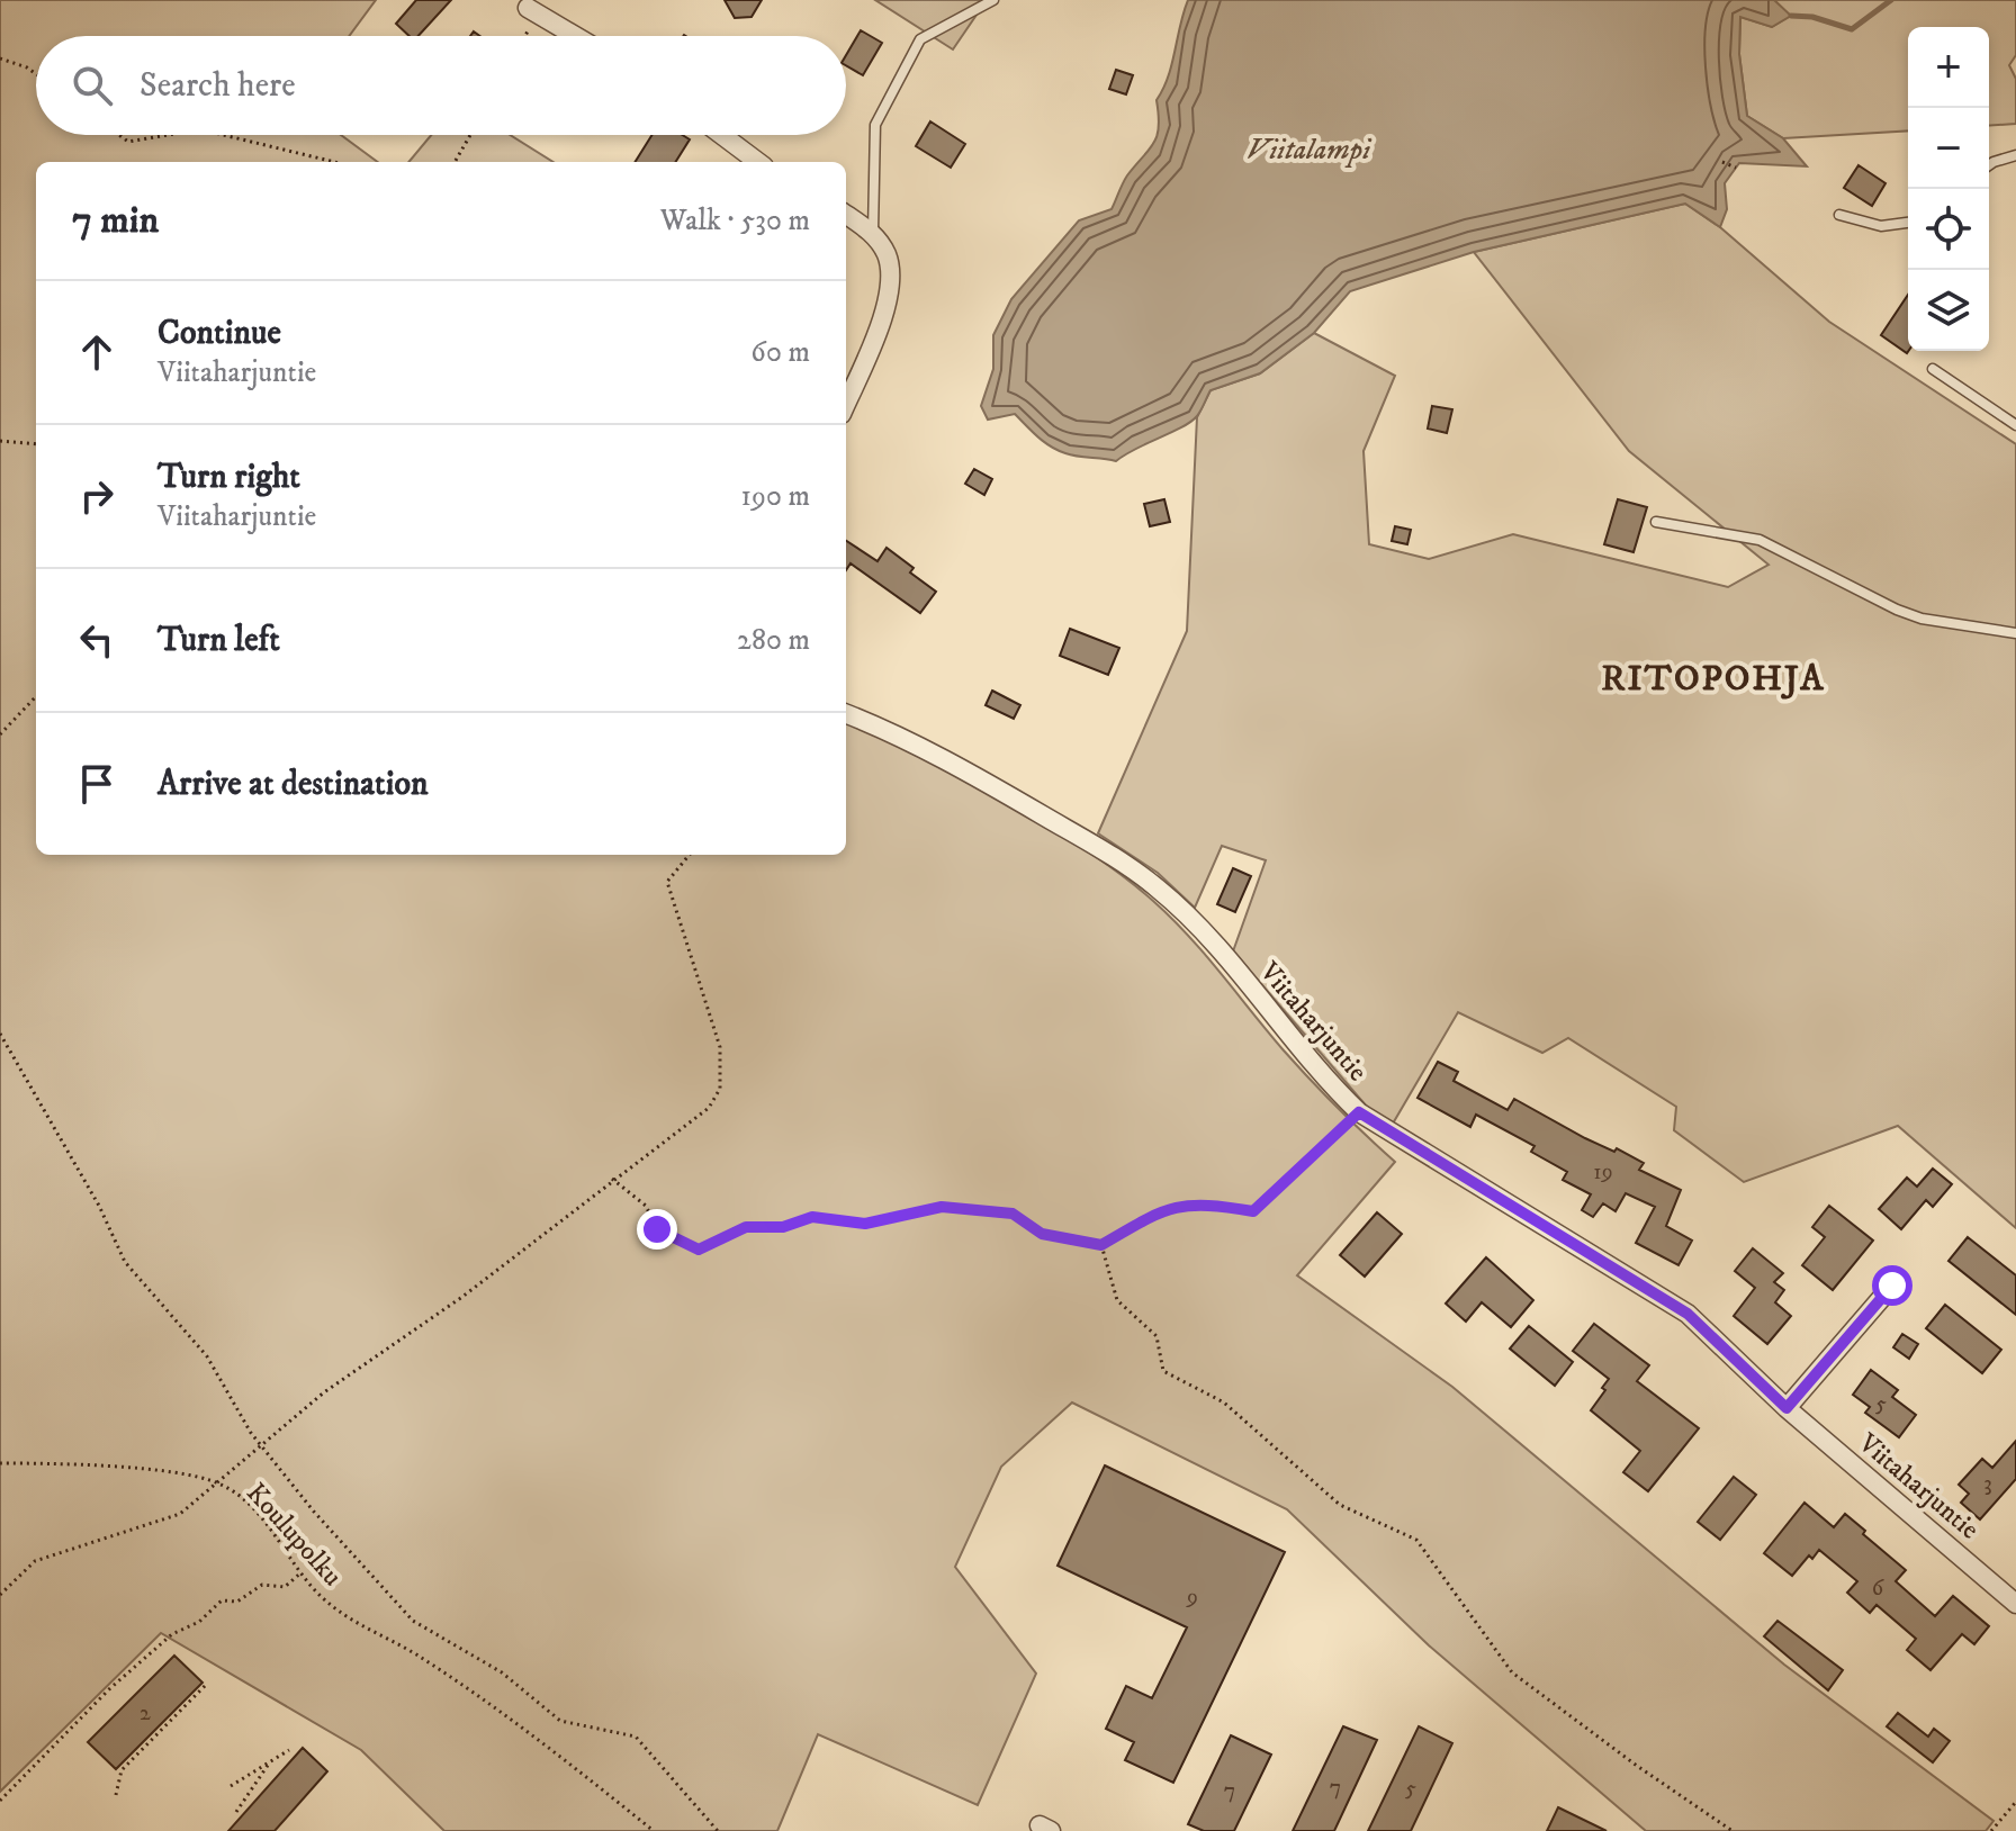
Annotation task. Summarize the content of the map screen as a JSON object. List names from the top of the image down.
{
  "streets": {
    "street": ["Viitaharjuntie"],
    "path": ["Koulupolku"]
  },
  "districts": ["RITOPOHJA"],
  "water": ["Viitalampi"],
  "house_numbers": [
    "19",
    "5",
    "3",
    "6",
    "9",
    "2",
    "7",
    "5",
    "7"
  ],
  "page": {
    "map_buttons": ["+", "−"],
    "search": "Search here",
    "heading": ["7 min", "Walk · 530 m"],
    "list": [
      ["Continue", "Viitaharjuntie", "60 m"],
      ["Turn right", "Viitaharjuntie", "190 m"],
      ["Turn left", "280 m"],
      "Arrive at destination"
    ]
  }
}
